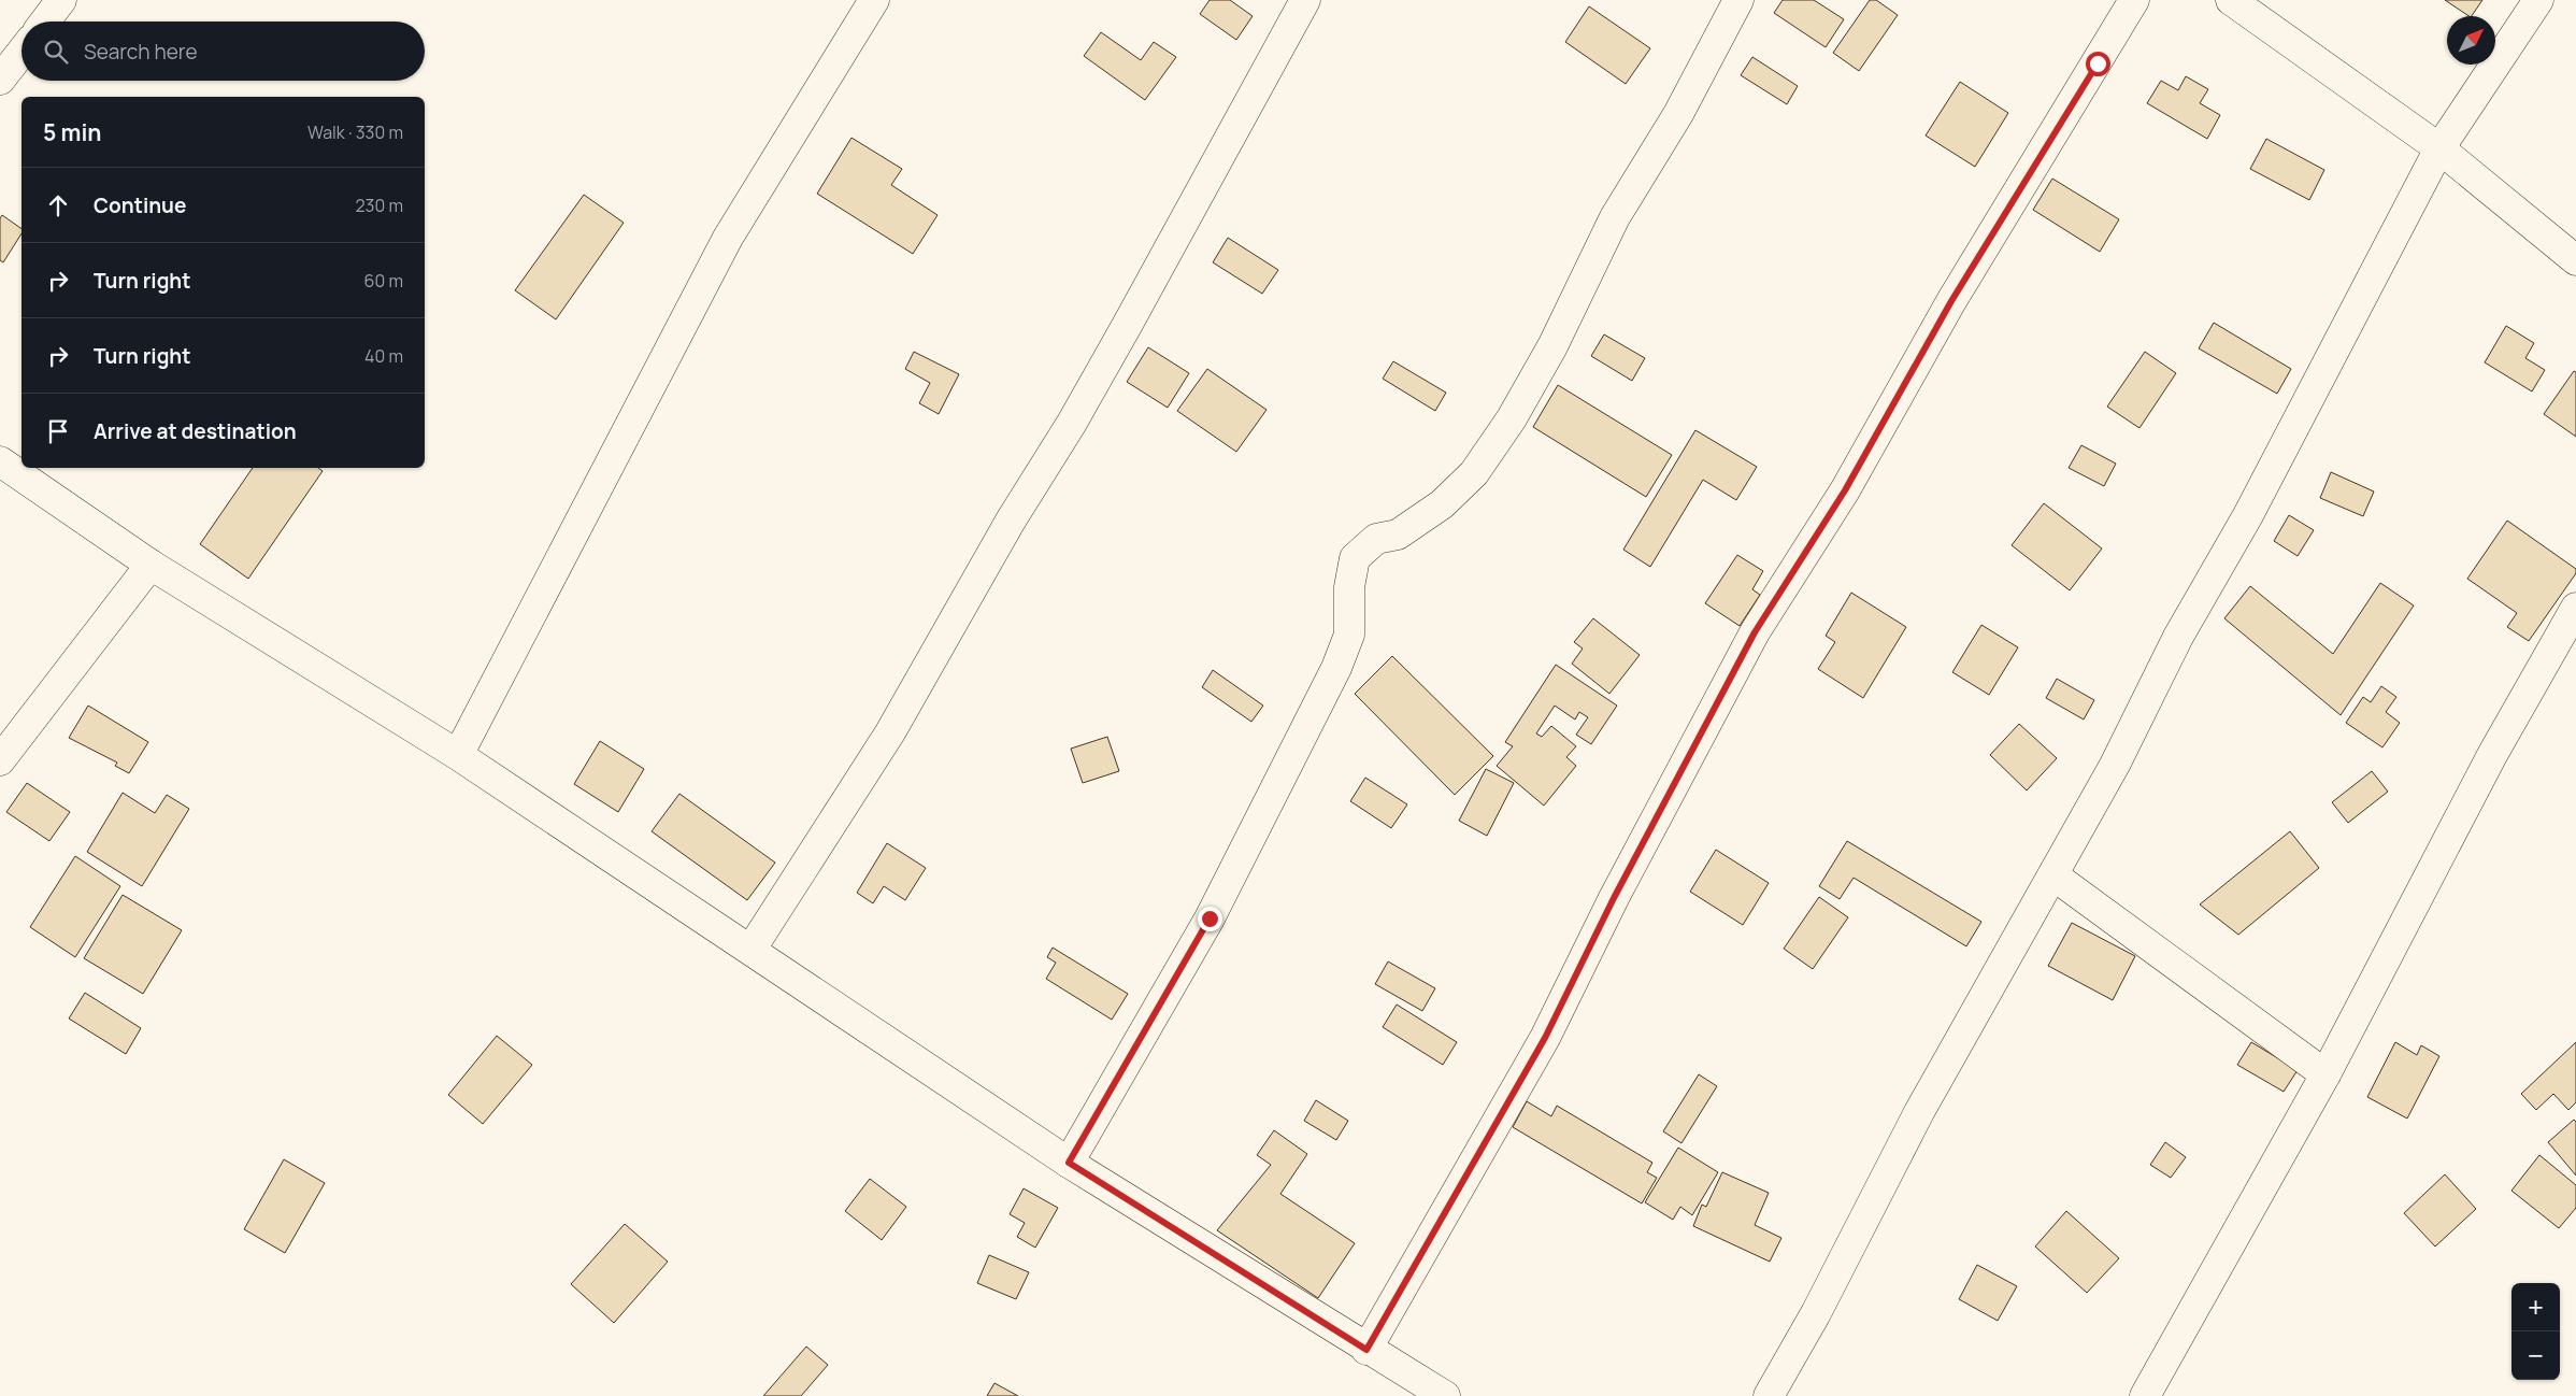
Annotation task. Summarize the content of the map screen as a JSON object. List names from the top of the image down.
{
  "north": "top right",
  "page": {
    "search": "Search here",
    "heading": ["5 min", "Walk · 330 m"],
    "list": [
      ["Continue", "230 m"],
      ["Turn right", "60 m"],
      ["Turn right", "40 m"],
      "Arrive at destination"
    ],
    "map_buttons": ["+", "−"]
  }
}
